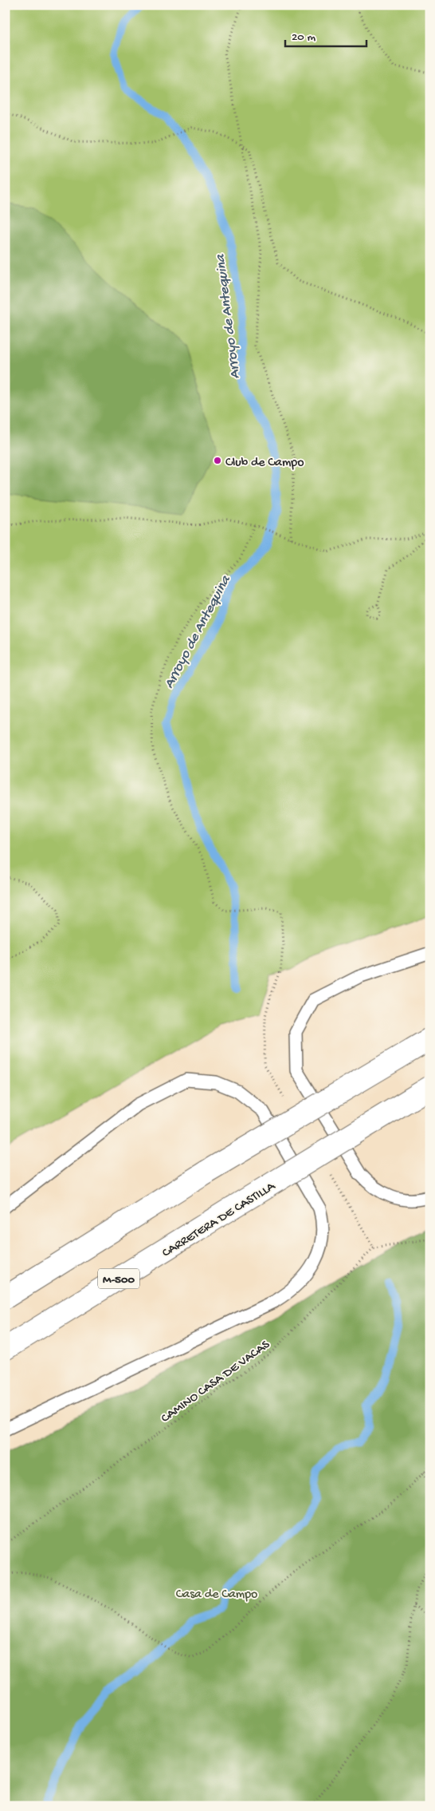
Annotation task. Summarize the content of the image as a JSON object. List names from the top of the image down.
{
  "streets": {
    "highway": ["CARRETERA DE CASTILLA", "M-500"],
    "path": ["CAMINO CASA DE VACAS"]
  },
  "water": ["Arroyo de Antequina"],
  "parks": ["Casa de Campo"],
  "places": ["Club de Campo"],
  "scale_bar": "20 m"
}
